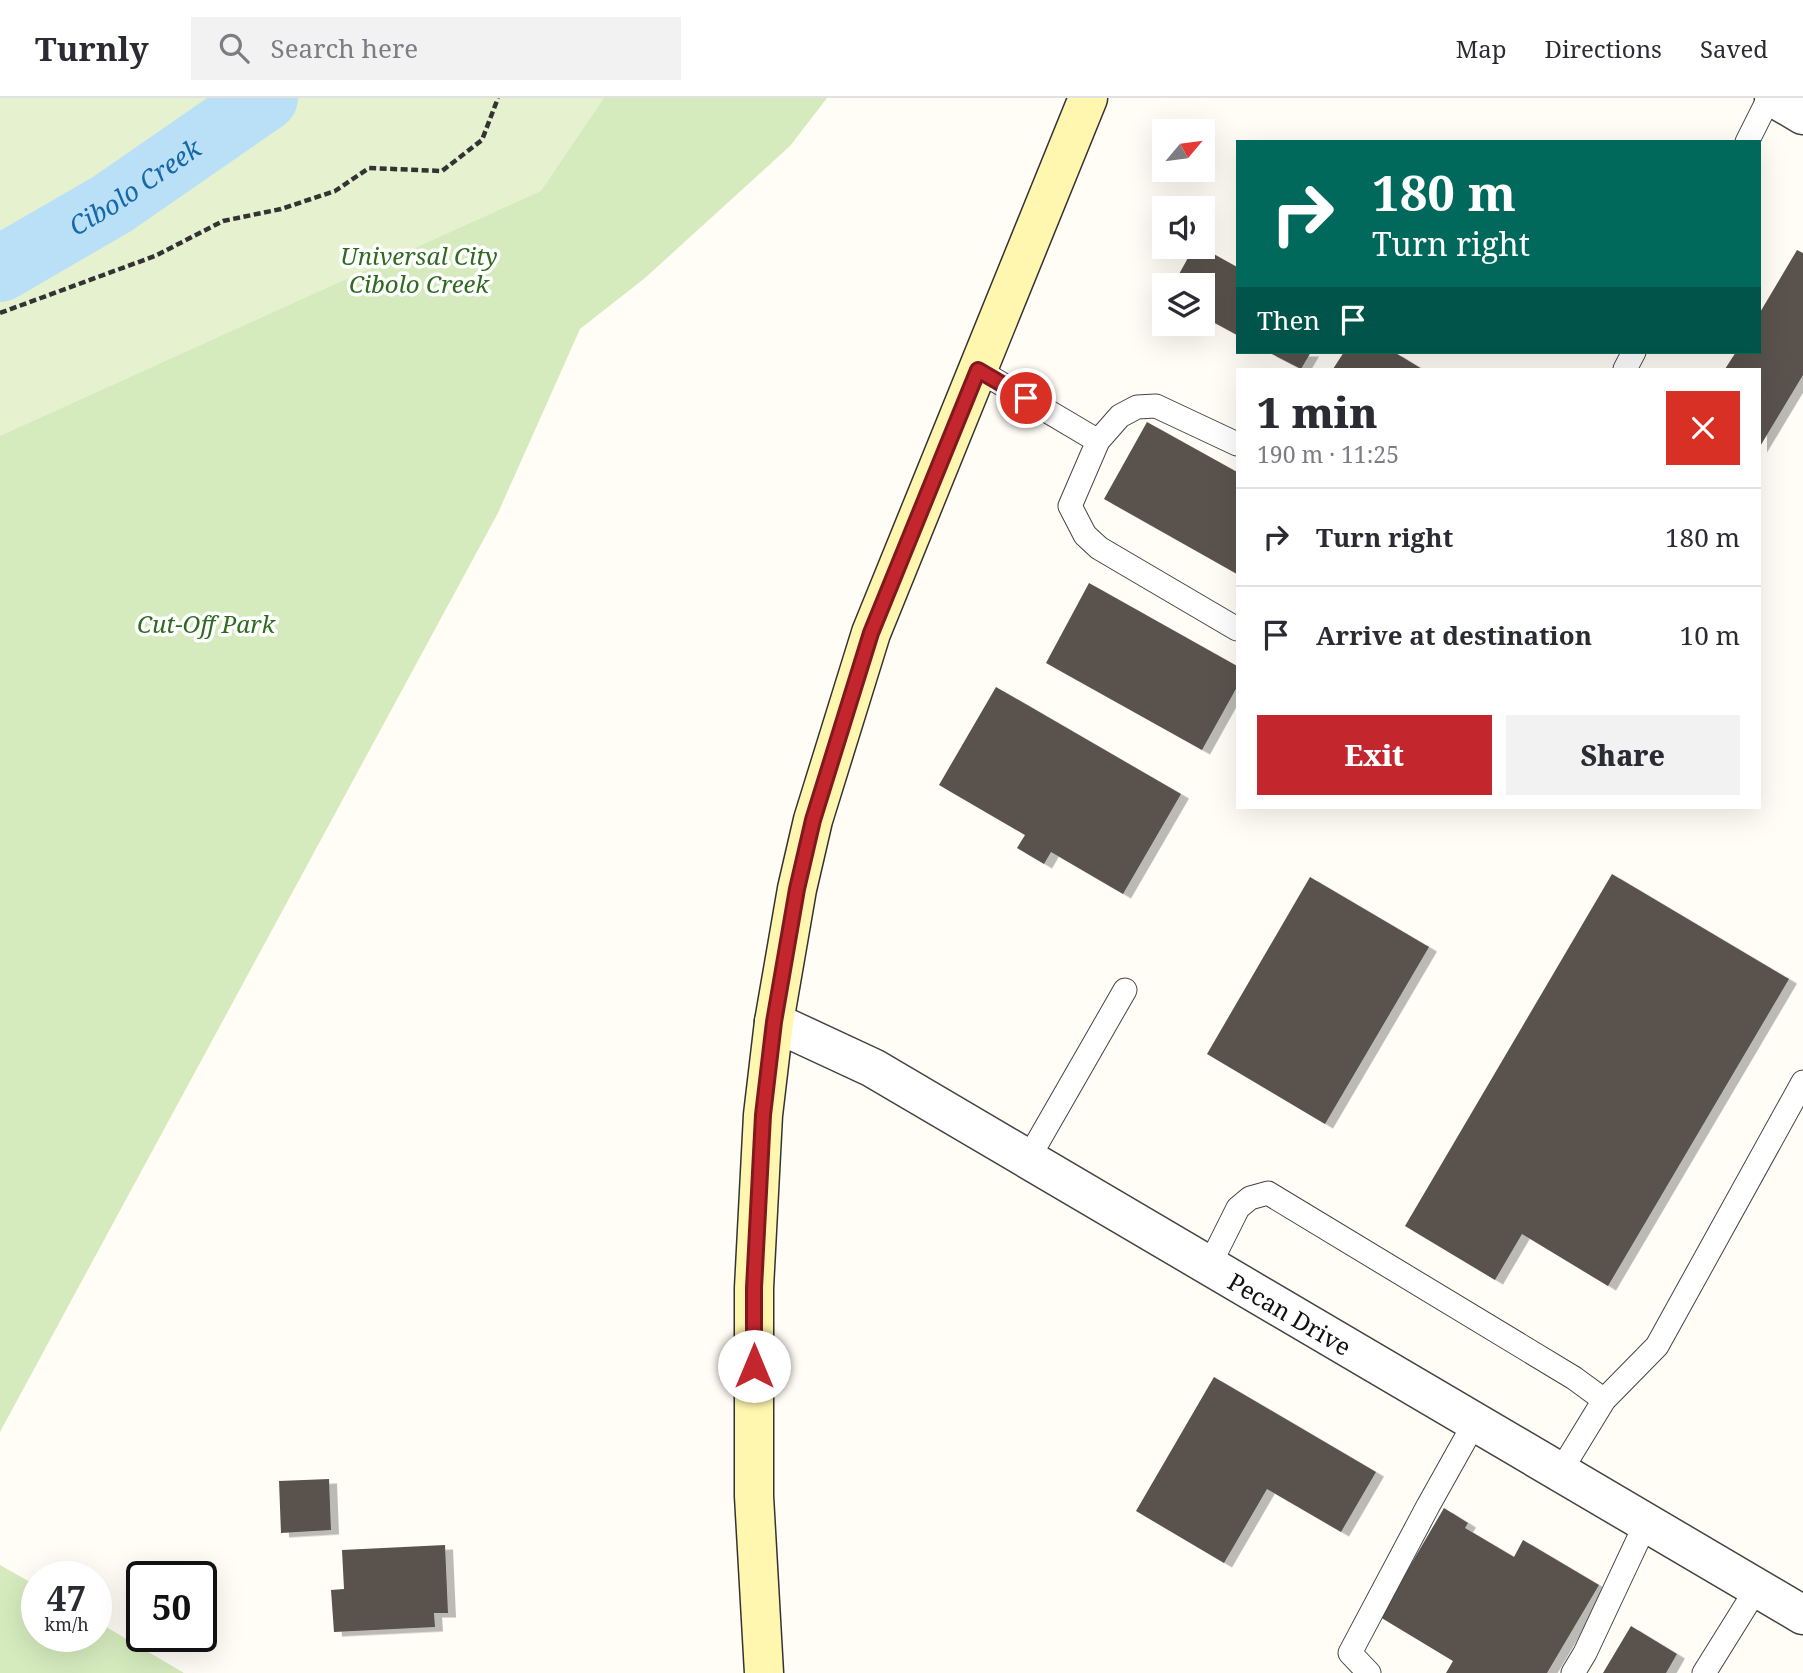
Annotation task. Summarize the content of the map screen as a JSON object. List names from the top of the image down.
{
  "streets": {
    "street": ["Pecan Drive"]
  },
  "water": ["Cibolo Creek"],
  "parks": ["Universal City Cibolo Creek", "Cut-Off Park"],
  "north": "top right",
  "page": {
    "header": "Turnly",
    "search": "Search here",
    "nav": ["Map", "Directions", "Saved"],
    "turn": ["180 m", "Turn right"],
    "then": "Then",
    "heading": ["1 min", "190 m · 11:25"],
    "list": [
      {
        "name": "Turn right",
        "value": "180 m"
      },
      {
        "name": "Arrive at destination",
        "value": "10 m"
      }
    ],
    "buttons": ["Exit", "Share"],
    "speed": "47 km/h",
    "limit": "50"
  }
}
